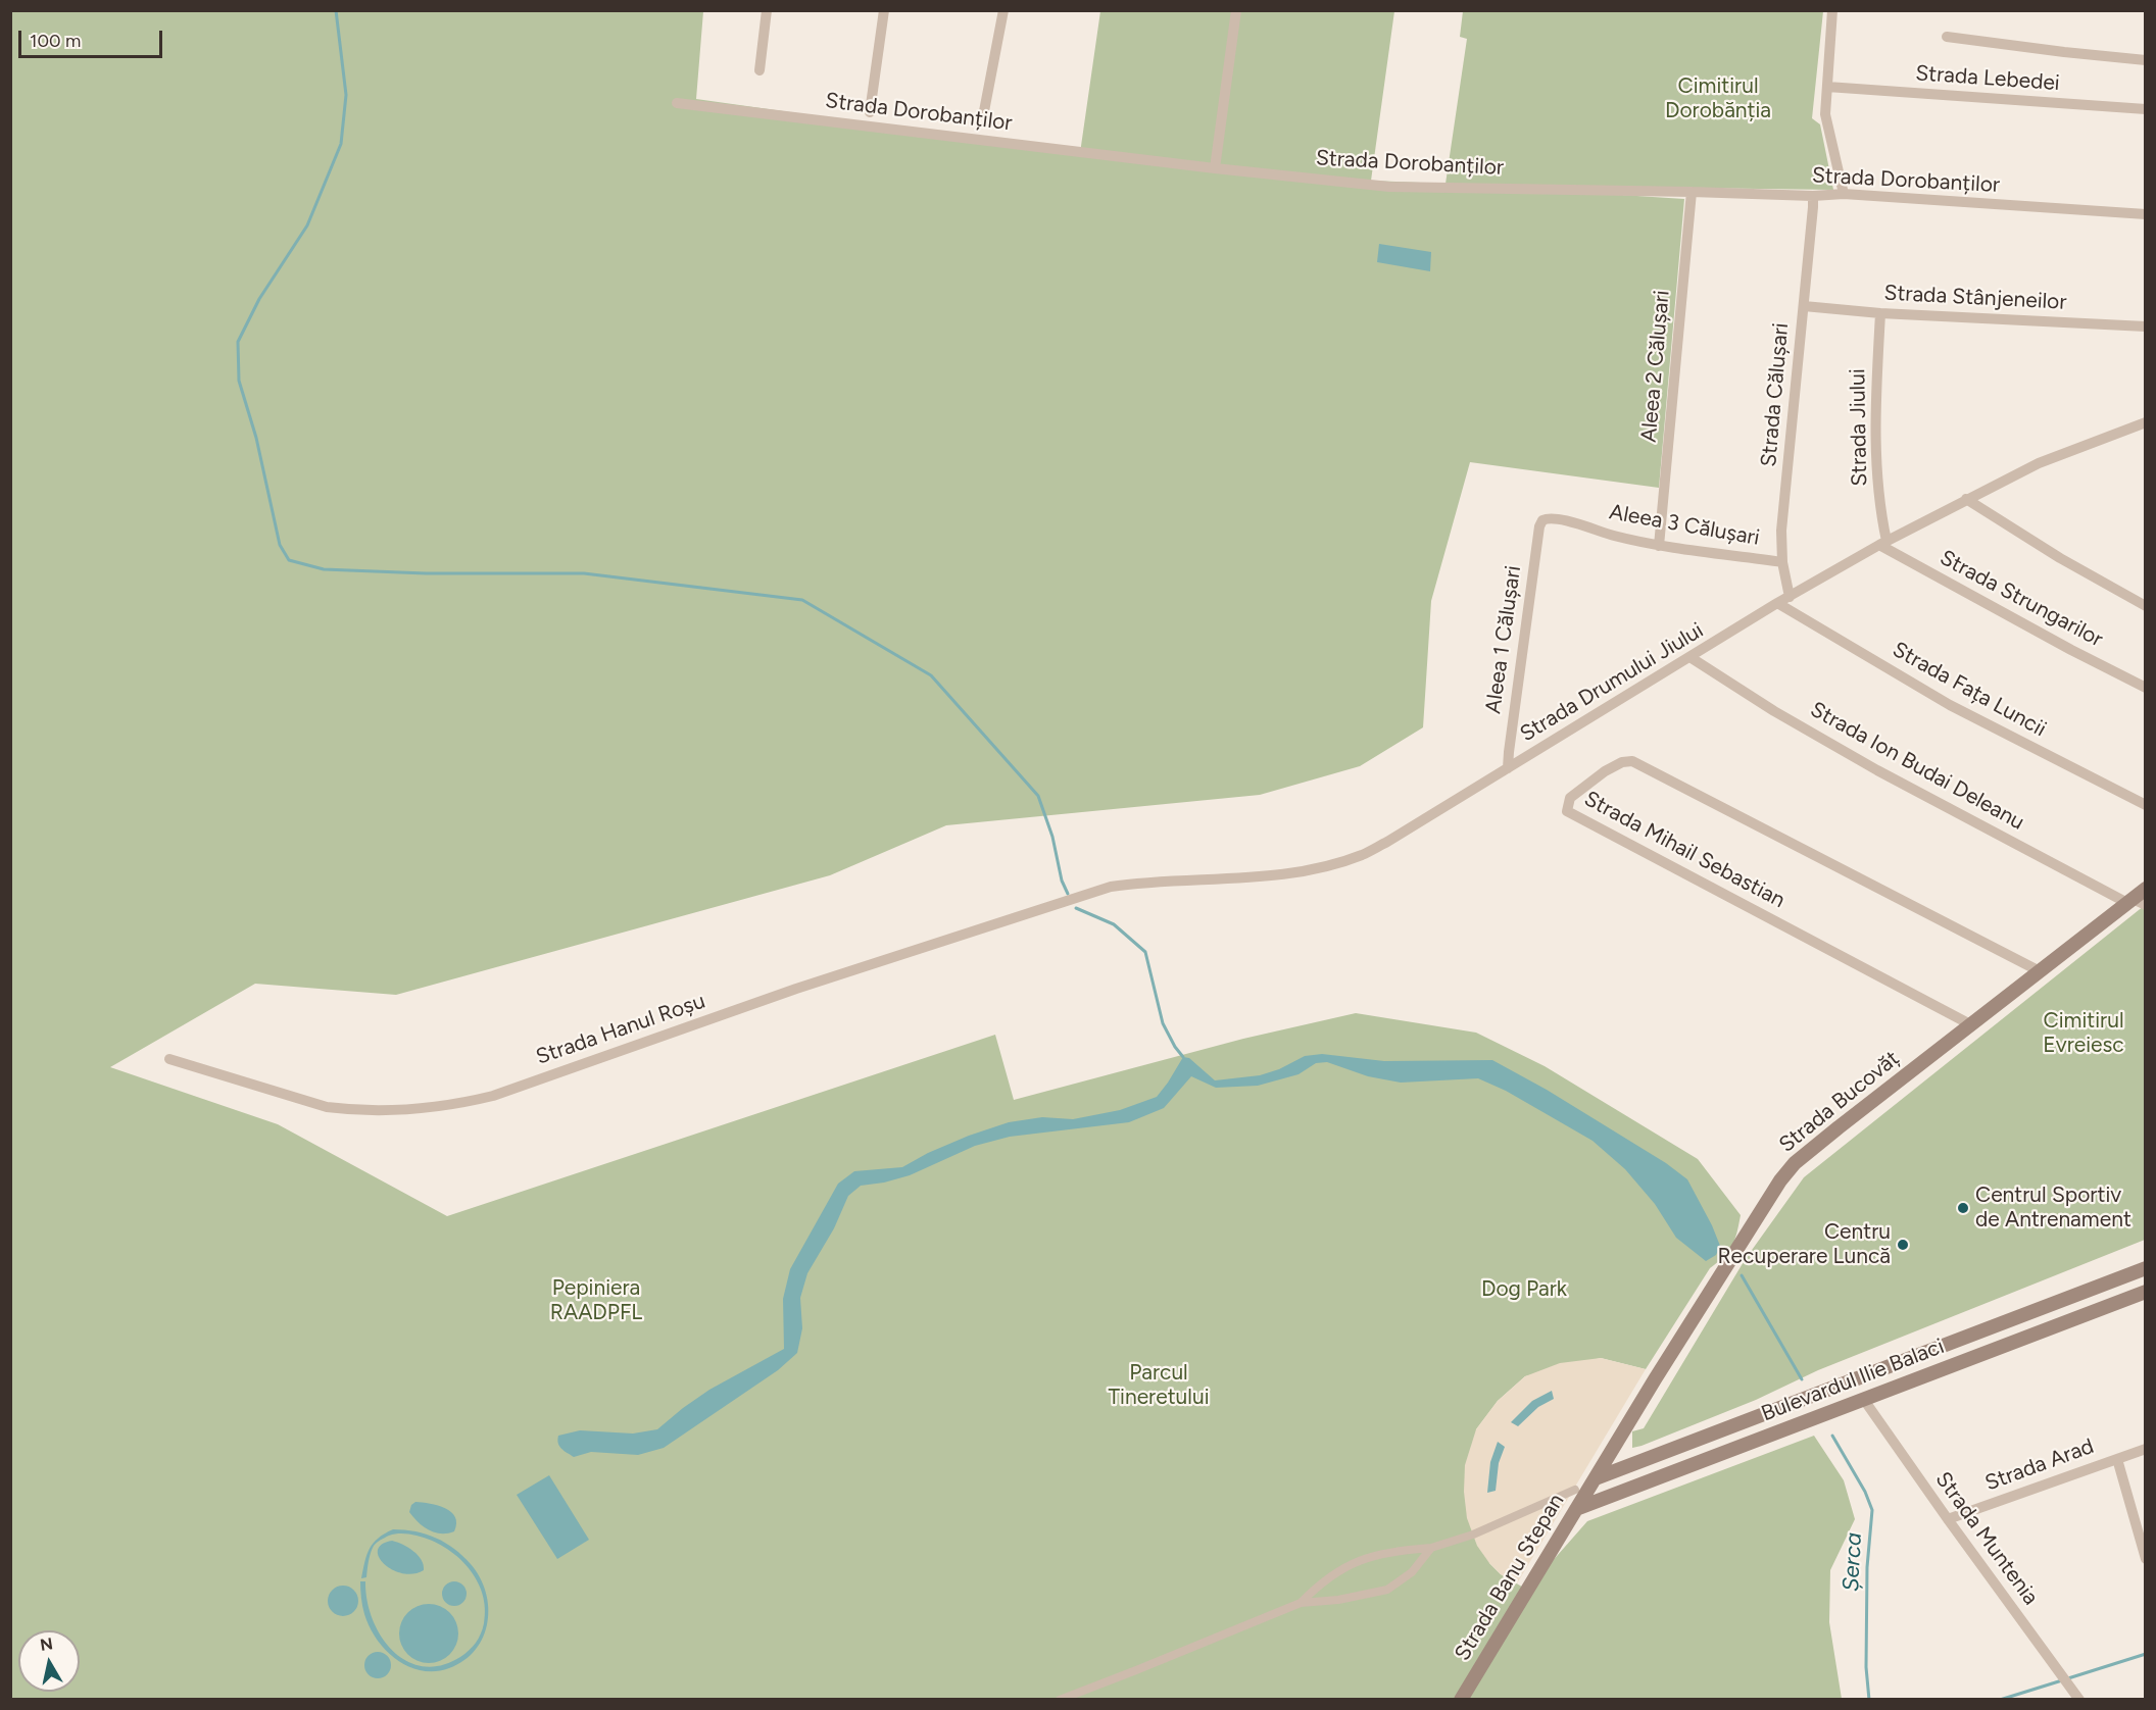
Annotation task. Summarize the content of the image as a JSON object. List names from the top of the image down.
{
  "streets": {
    "main road": ["Strada Bucovăț", "Bulevardul Ilie Balaci", "Strada Banu Stepan"],
    "street": [
      "Strada Lebedei",
      "Strada Dorobanților",
      "Strada Stânjeneilor",
      "Aleea 2 Călușari",
      "Strada Călușari",
      "Strada Jiului",
      "Aleea 3 Călușari",
      "Strada Strungarilor",
      "Aleea 1 Călușari",
      "Strada Drumului Jiului",
      "Strada Fața Luncii",
      "Strada Ion Budai Deleanu",
      "Strada Mihail Sebastian",
      "Strada Hanul Roșu",
      "Strada Arad",
      "Strada Muntenia"
    ]
  },
  "crossings": [
    ["Strada Dorobanților", "Aleea 2 Călușari"],
    ["Strada Dorobanților", "Strada Călușari"],
    ["Strada Stânjeneilor", "Strada Călușari"],
    ["Strada Stânjeneilor", "Strada Jiului"],
    ["Aleea 2 Călușari", "Aleea 3 Călușari"],
    ["Strada Călușari", "Aleea 3 Călușari"],
    ["Strada Călușari", "Strada Drumului Jiului"],
    ["Strada Jiului", "Strada Strungarilor"],
    ["Strada Jiului", "Strada Drumului Jiului"],
    ["Aleea 3 Călușari", "Aleea 1 Călușari"],
    ["Strada Strungarilor", "Strada Drumului Jiului"],
    ["Aleea 1 Călușari", "Strada Drumului Jiului"],
    ["Strada Drumului Jiului", "Strada Fața Luncii"],
    ["Strada Drumului Jiului", "Strada Ion Budai Deleanu"],
    ["Strada Drumului Jiului", "Strada Hanul Roșu"],
    ["Strada Ion Budai Deleanu", "Strada Bucovăț"],
    ["Strada Mihail Sebastian", "Strada Bucovăț"],
    ["Strada Bucovăț", "Bulevardul Ilie Balaci"],
    ["Strada Bucovăț", "Strada Banu Stepan"],
    ["Bulevardul Ilie Balaci", "Strada Muntenia"],
    ["Bulevardul Ilie Balaci", "Strada Banu Stepan"],
    ["Strada Arad", "Strada Muntenia"]
  ],
  "water": ["Șerca"],
  "parks": [
    "Cimitirul Dorobănția",
    "Cimitirul Evreiesc",
    "Pepiniera RAADPFL",
    "Dog Park",
    "Parcul Tineretului"
  ],
  "places": ["Centrul Sportiv de Antrenament", "Centru Recuperare Luncă"],
  "scale_bar": "100 m",
  "north": "top"
}
